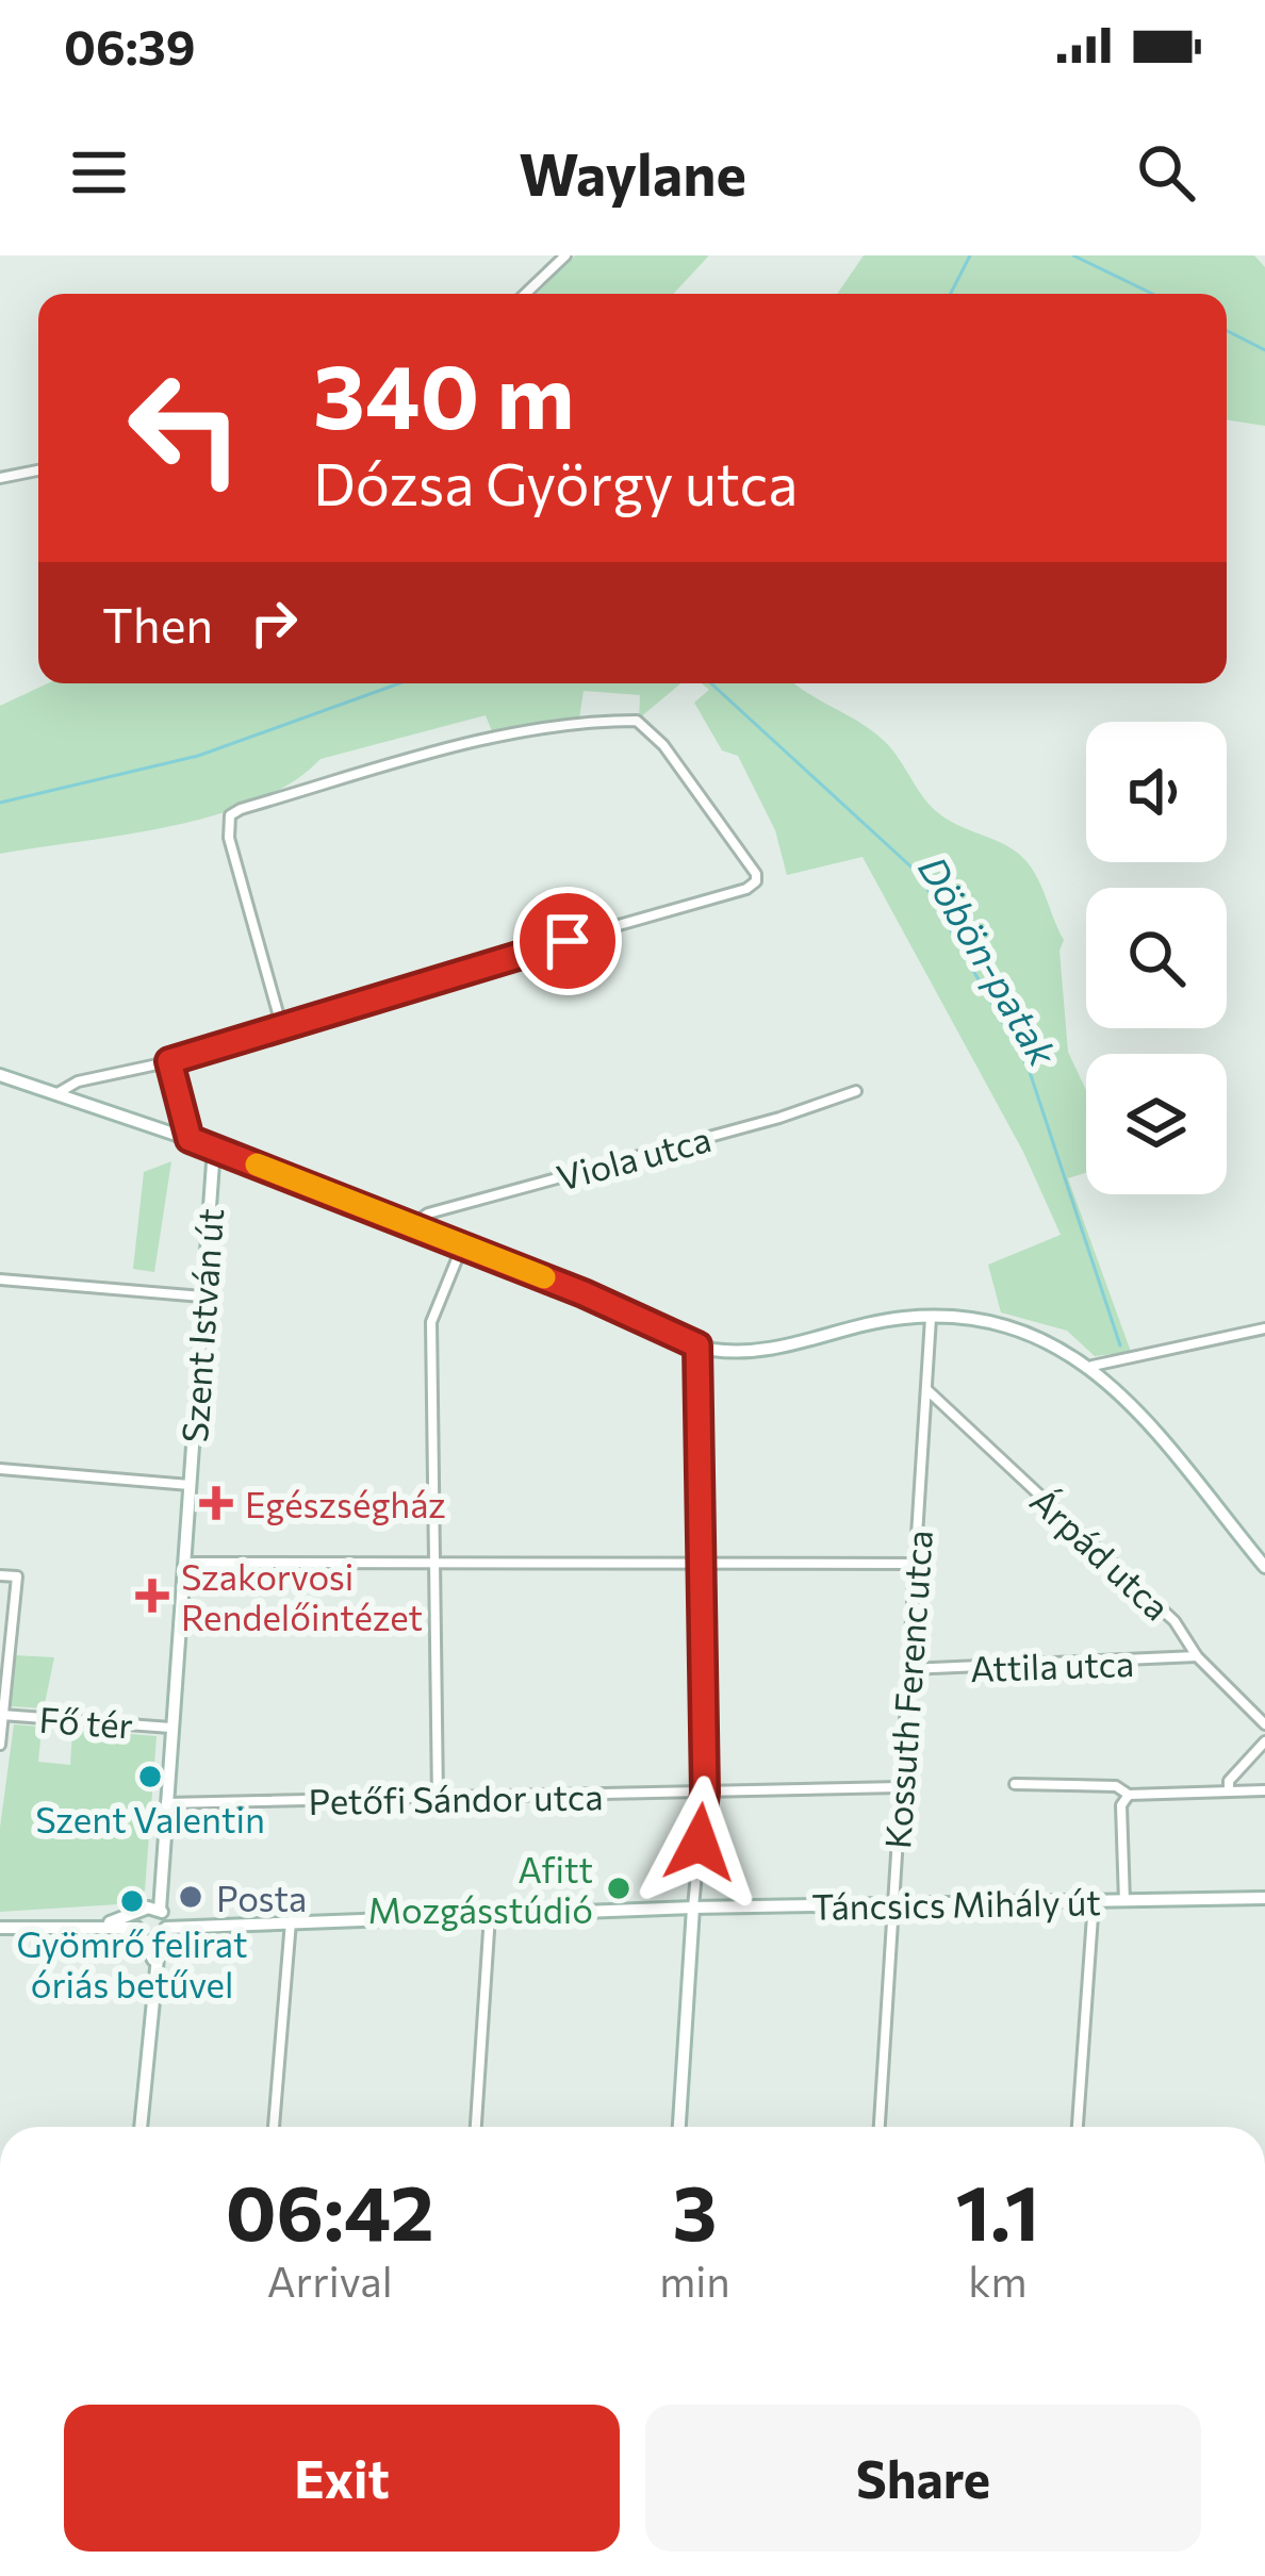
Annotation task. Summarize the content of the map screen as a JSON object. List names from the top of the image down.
{
  "streets": {
    "street": [
      "Viola utca",
      "Szent István út",
      "Árpád utca",
      "Attila utca",
      "Kossuth Ferenc utca",
      "Fő tér",
      "Petőfi Sándor utca",
      "Táncsics Mihály út"
    ]
  },
  "crossings": [
    ["Szent István út", "Fő tér"],
    ["Szent István út", "Petőfi Sándor utca"],
    ["Szent István út", "Táncsics Mihály út"],
    ["Árpád utca", "Attila utca"],
    ["Árpád utca", "Kossuth Ferenc utca"],
    ["Attila utca", "Kossuth Ferenc utca"],
    ["Kossuth Ferenc utca", "Petőfi Sándor utca"],
    ["Kossuth Ferenc utca", "Táncsics Mihály út"]
  ],
  "water": ["Döbön-patak"],
  "places": {
    "health": ["Egészségház", "Szakorvosi Rendelőintézet"],
    "other": [
      "Szent Valentin",
      "Afitt Mozgásstúdió",
      "Posta",
      "Gyömrő felirat óriás betűvel"
    ]
  },
  "page": {
    "status": "06:39",
    "header": "Waylane",
    "turn": ["340 m", "Dózsa György utca"],
    "then": "Then",
    "eta": [
      "06:42",
      "Arrival",
      "3",
      "min",
      "1.1",
      "km"
    ],
    "buttons": ["Exit", "Share"]
  }
}
